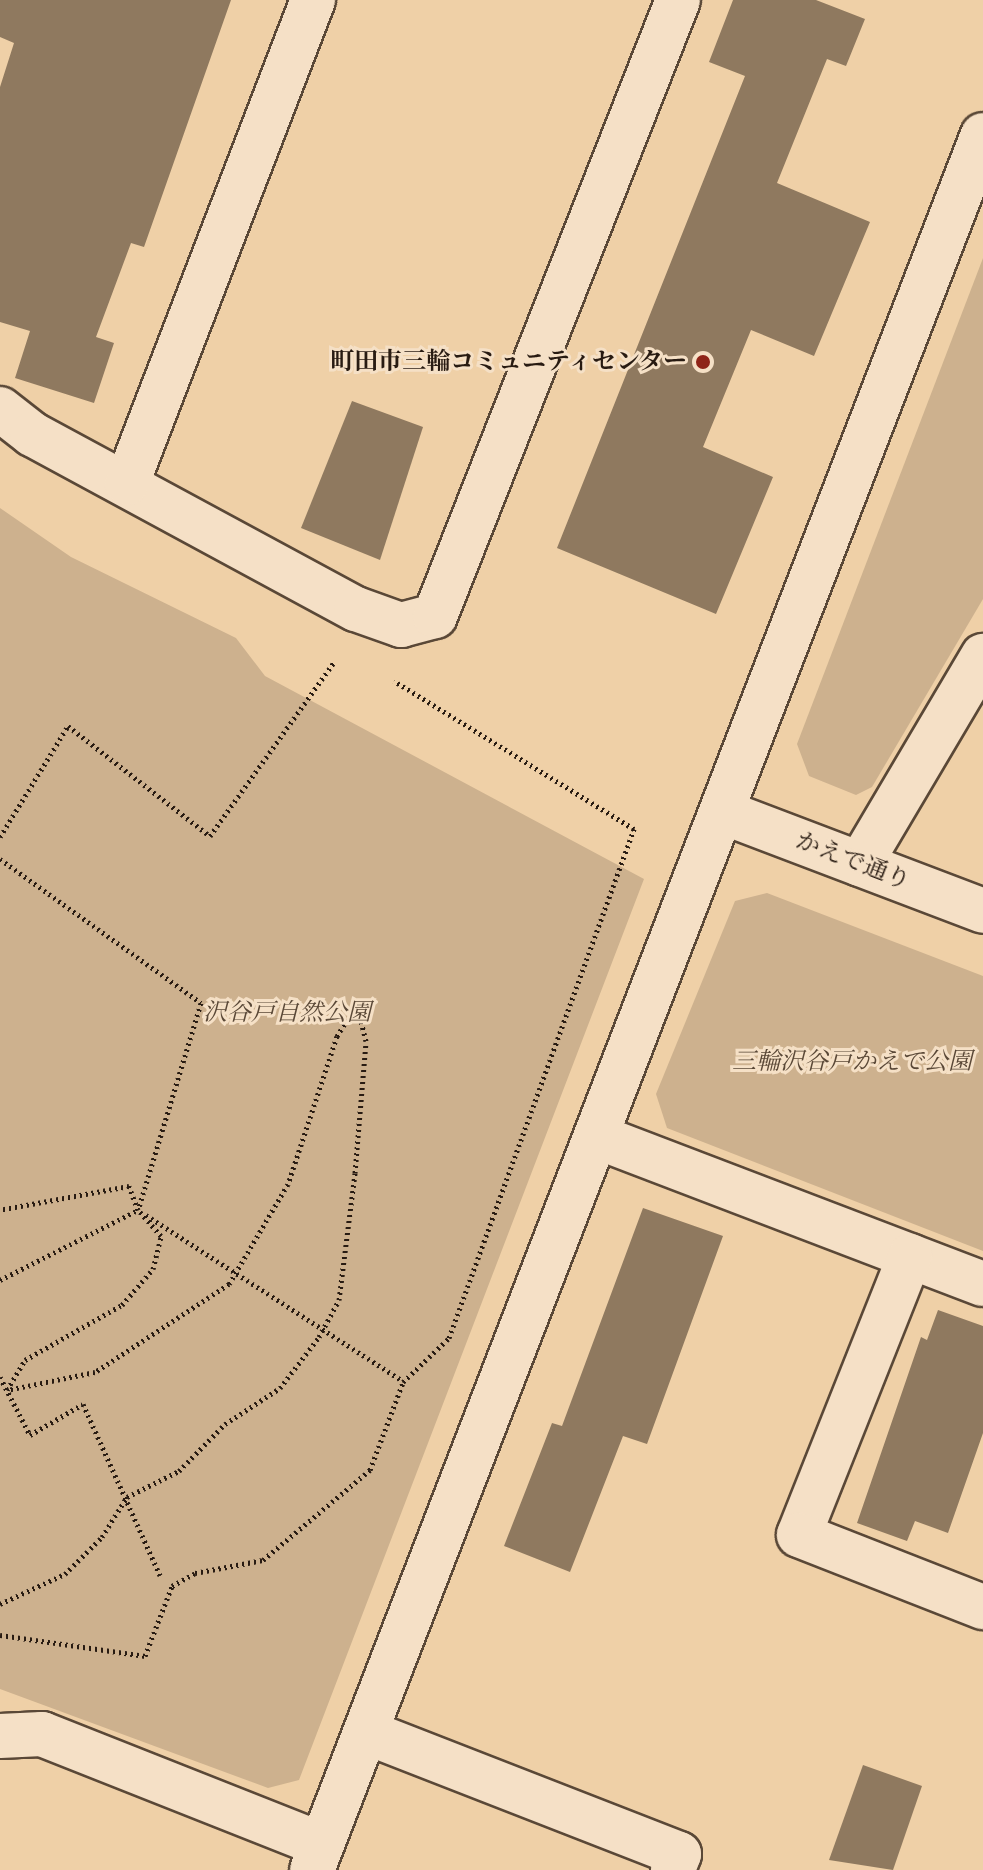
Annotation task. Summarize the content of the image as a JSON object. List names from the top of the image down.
{
  "streets": {
    "street": ["かえで通り"]
  },
  "parks": ["沢谷戸自然公園", "三輪沢谷戸かえで公園"],
  "places": ["町田市三輪コミュニティセンター"]
}
